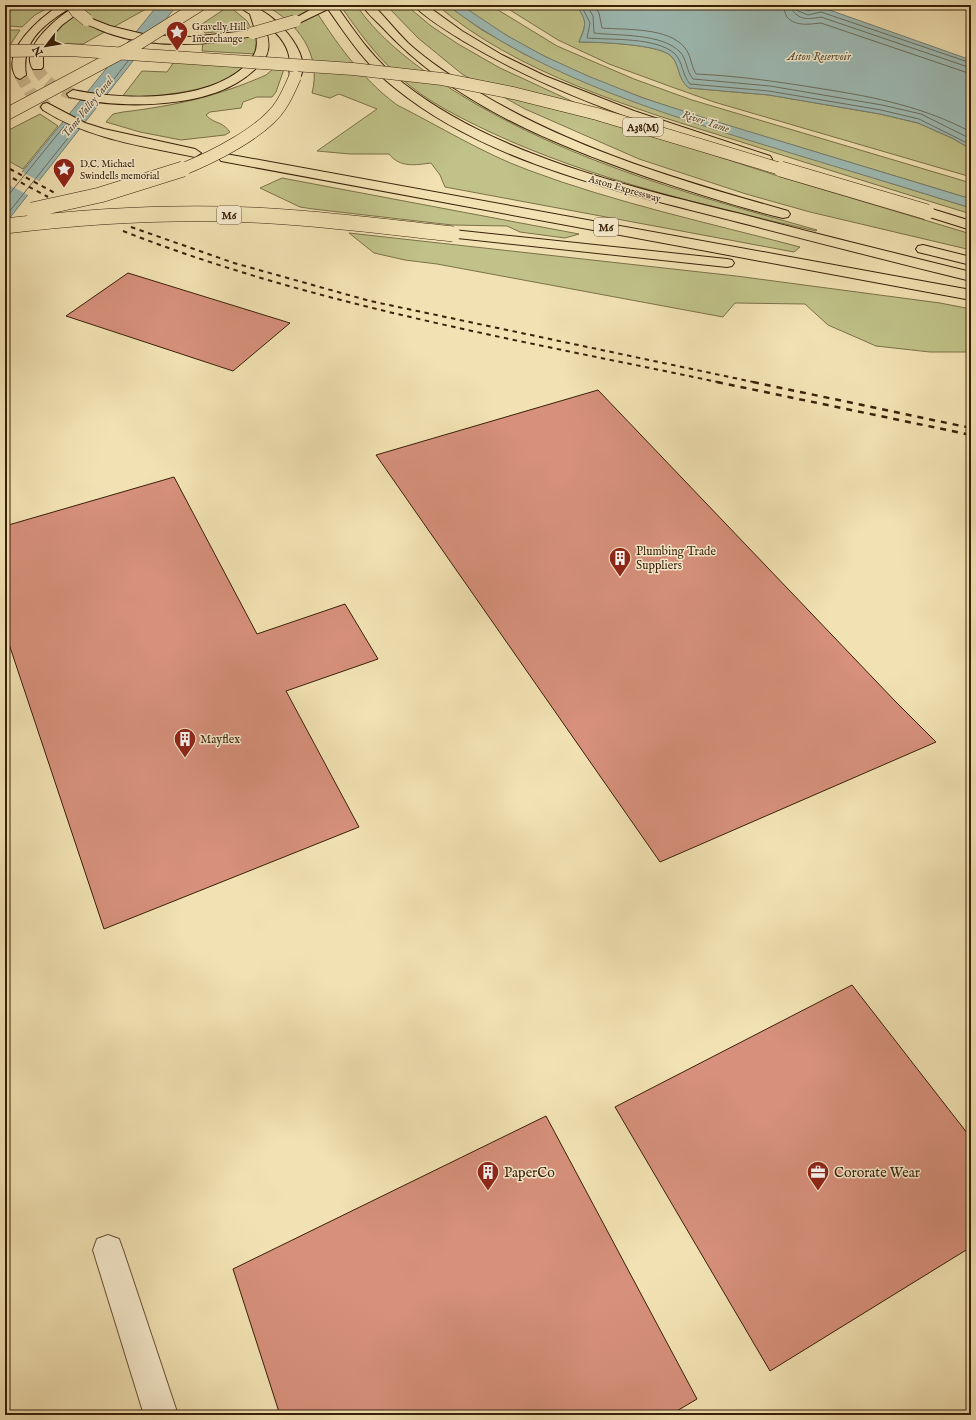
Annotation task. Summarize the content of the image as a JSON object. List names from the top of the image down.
{
  "streets": {
    "highway": ["A38(M)", "Aston Expressway", "M6"]
  },
  "water": ["Aston Reservoir", "Tame Valley Canal", "River Tame"],
  "places": {
    "place": ["Gravelly Hill Interchange", "D.C. Michael Swindells memorial"],
    "building": ["Plumbing Trade Suppliers", "Mayflex", "PaperCo"],
    "office": ["Cororate Wear"]
  },
  "north": "bottom left"
}
